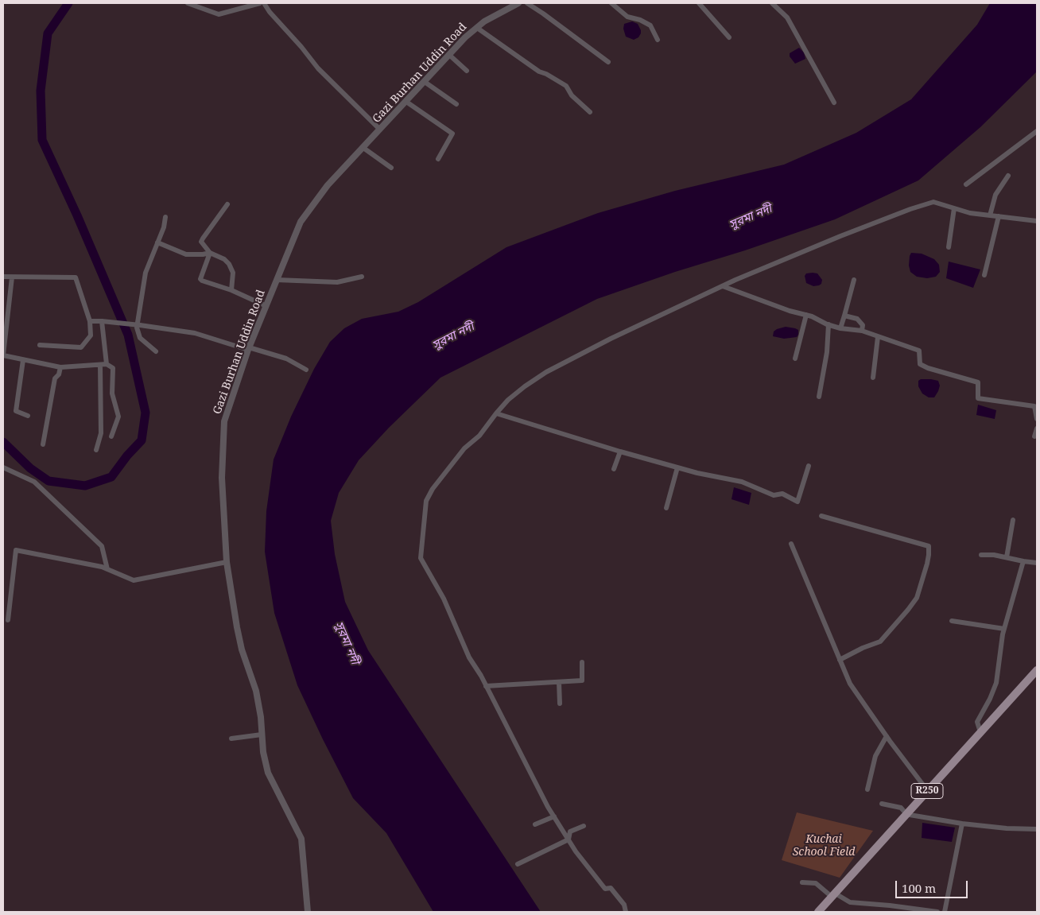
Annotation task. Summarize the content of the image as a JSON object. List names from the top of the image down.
{
  "streets": {
    "main road": ["R250"],
    "street": ["Gazi Burhan Uddin Road"]
  },
  "water": ["সুরমা নদী"],
  "parks": ["Kuchai School Field"],
  "scale_bar": "100 m"
}
